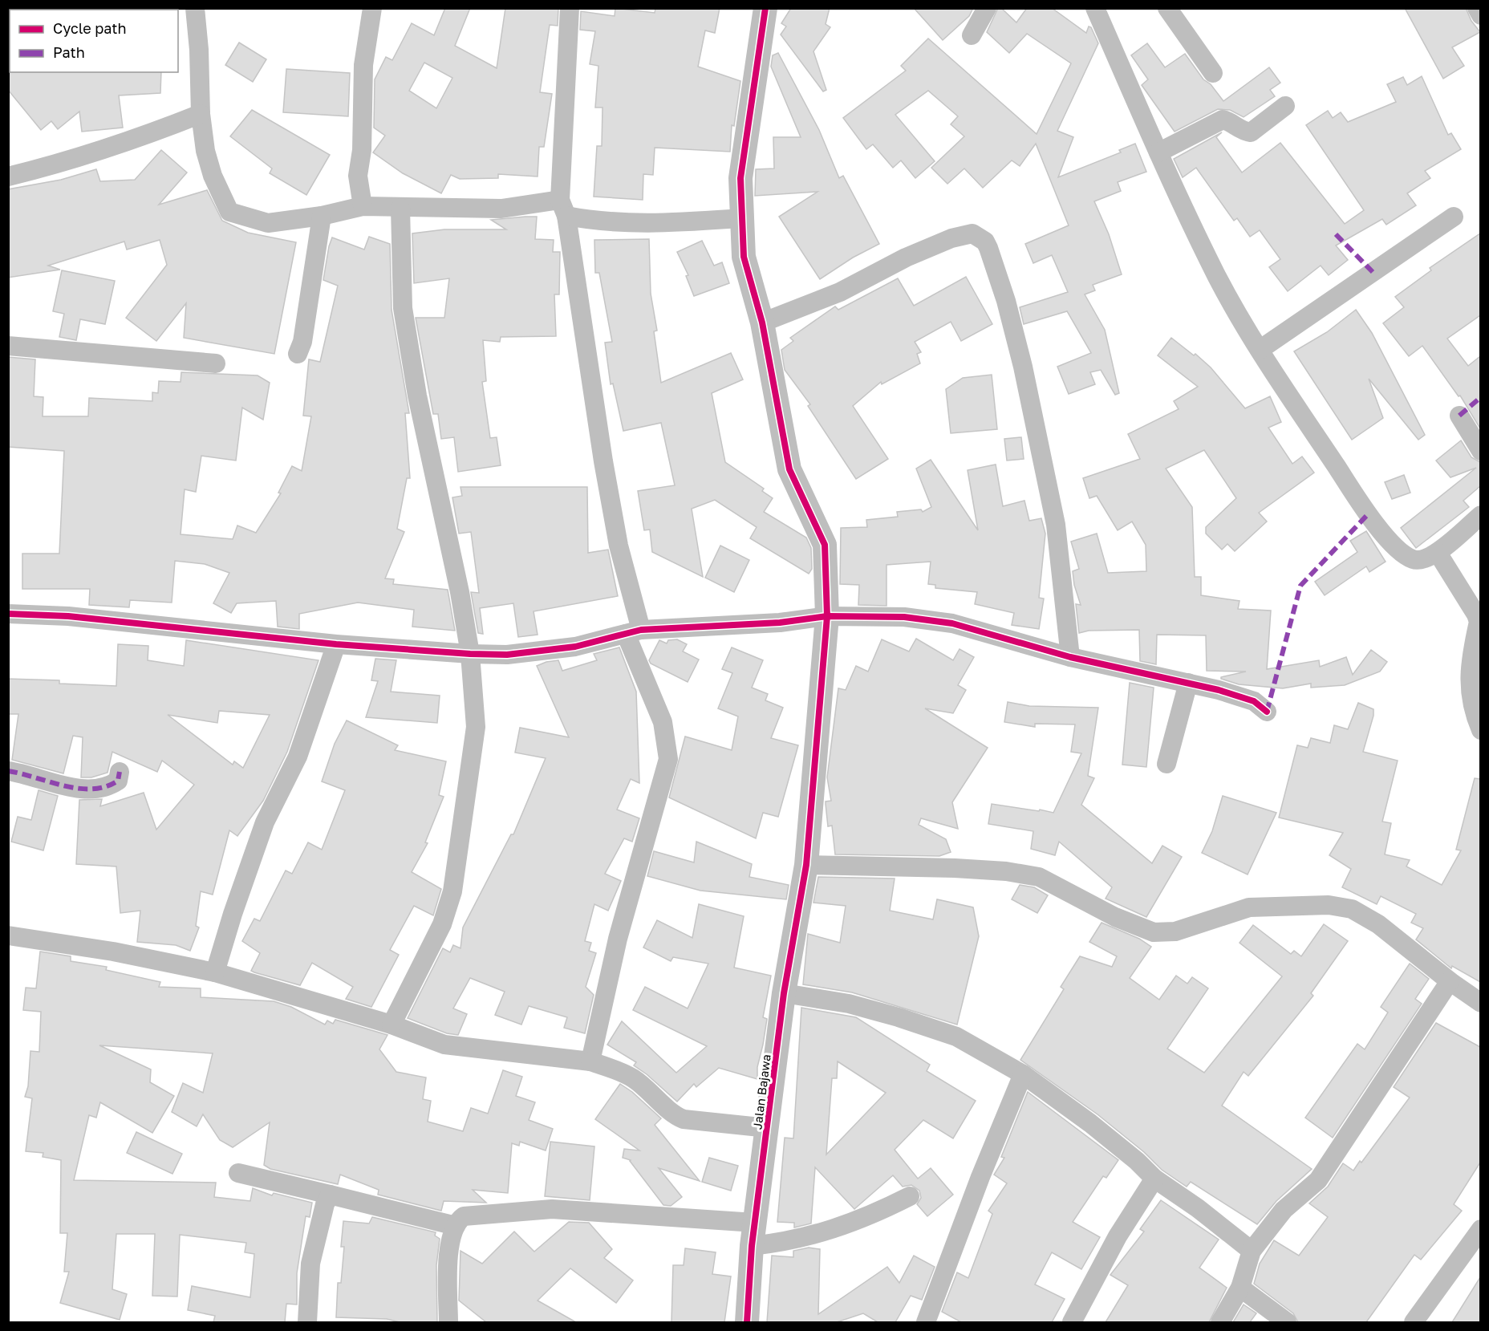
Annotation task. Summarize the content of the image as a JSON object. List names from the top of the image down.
{
  "streets": {
    "street": ["Jalan Bajawa"]
  },
  "legend": ["Cycle path", "Path"]
}
